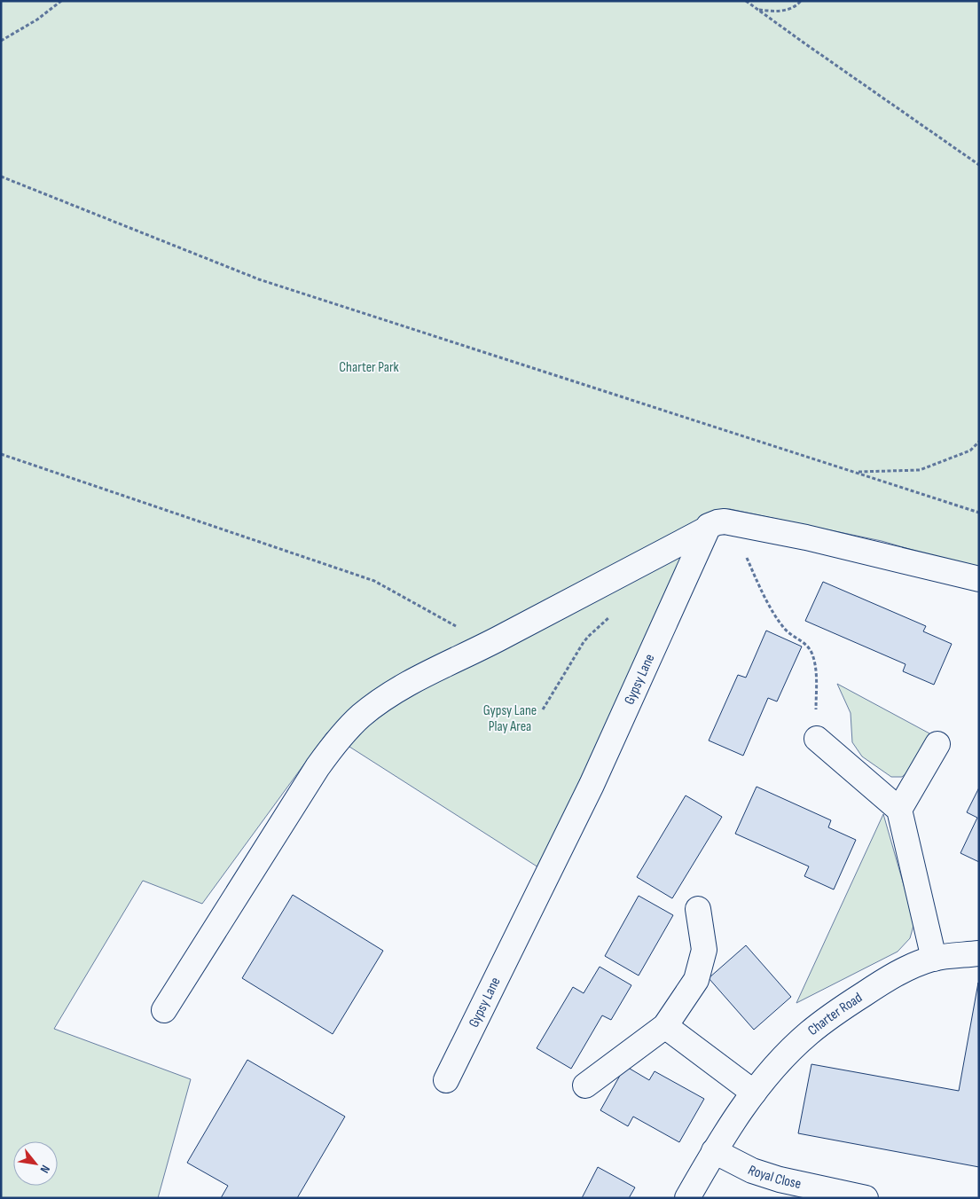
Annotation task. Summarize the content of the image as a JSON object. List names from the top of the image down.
{
  "streets": {
    "street": ["Gypsy Lane", "Charter Road", "Royal Close"]
  },
  "crossings": [
    ["Charter Road", "Royal Close"]
  ],
  "parks": ["Charter Park", "Gypsy Lane Play Area"],
  "north": "bottom right"
}
